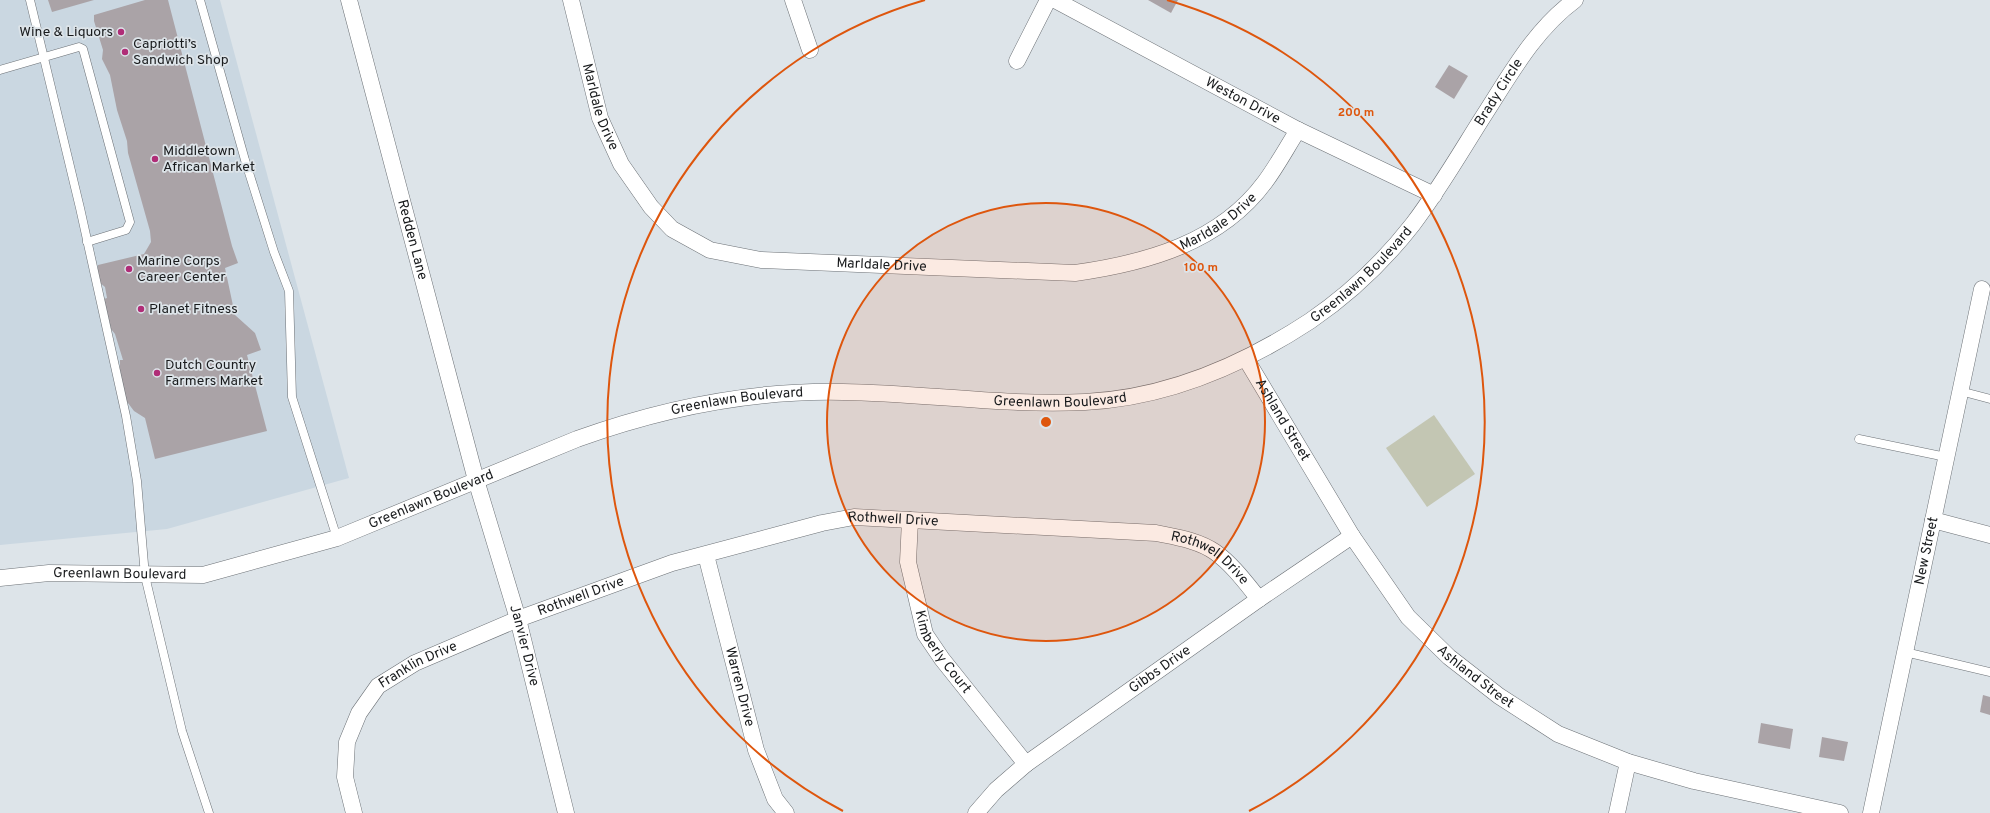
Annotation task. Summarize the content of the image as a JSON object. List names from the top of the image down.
{
  "streets": {
    "street": [
      "Brady Circle",
      "Weston Drive",
      "Marldale Drive",
      "Redden Lane",
      "Greenlawn Boulevard",
      "Ashland Street",
      "Rothwell Drive",
      "New Street",
      "Janvier Drive",
      "Kimberly Court",
      "Franklin Drive",
      "Gibbs Drive",
      "Warren Drive"
    ]
  },
  "crossings": [
    ["Brady Circle", "Weston Drive"],
    ["Brady Circle", "Greenlawn Boulevard"],
    ["Weston Drive", "Marldale Drive"],
    ["Weston Drive", "Greenlawn Boulevard"],
    ["Redden Lane", "Greenlawn Boulevard"],
    ["Redden Lane", "Janvier Drive"],
    ["Greenlawn Boulevard", "Ashland Street"],
    ["Greenlawn Boulevard", "Janvier Drive"],
    ["Ashland Street", "Gibbs Drive"],
    ["Rothwell Drive", "Janvier Drive"],
    ["Rothwell Drive", "Kimberly Court"],
    ["Rothwell Drive", "Franklin Drive"],
    ["Rothwell Drive", "Gibbs Drive"],
    ["Rothwell Drive", "Warren Drive"],
    ["Janvier Drive", "Franklin Drive"],
    ["Kimberly Court", "Gibbs Drive"]
  ],
  "places": [
    "Wine & Liquors",
    "Capriotti’s Sandwich Shop",
    "Middletown African Market",
    "Marine Corps Career Center",
    "Planet Fitness",
    "Dutch Country Farmers Market"
  ],
  "rings": ["200 m", "100 m"]
}
